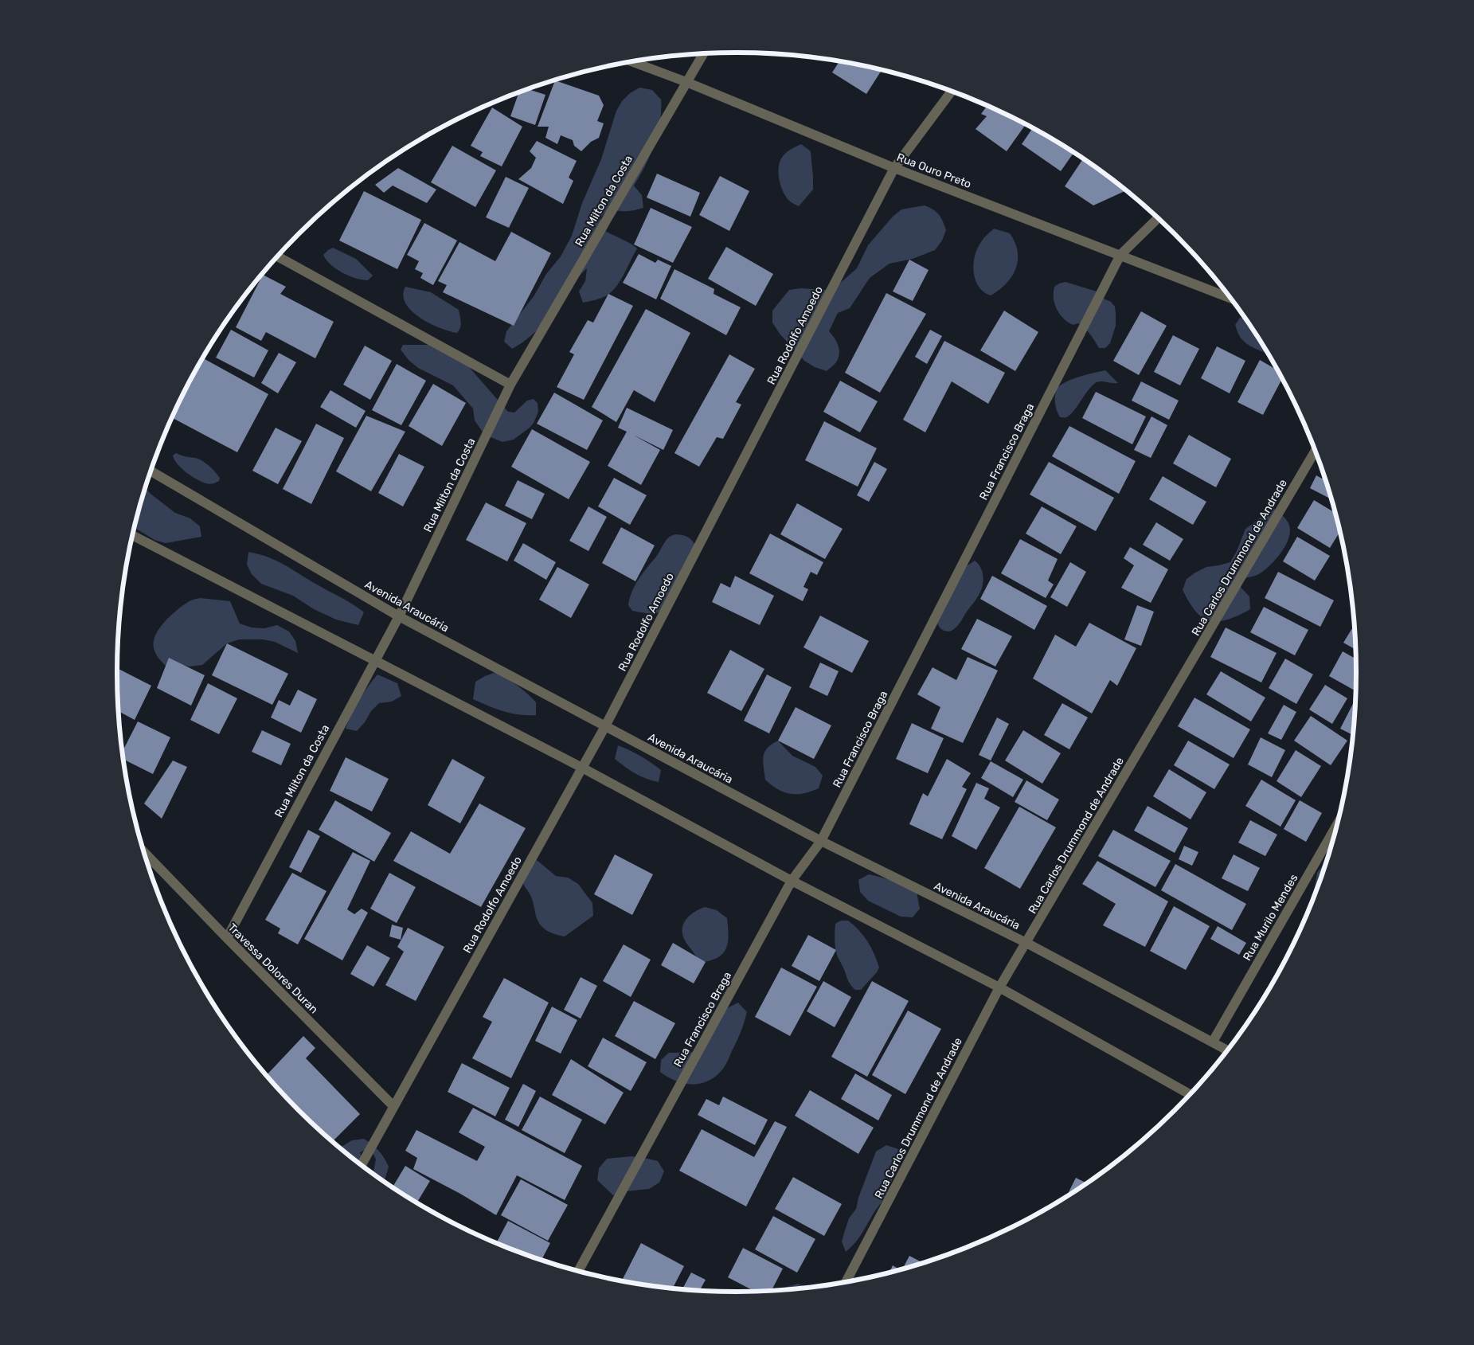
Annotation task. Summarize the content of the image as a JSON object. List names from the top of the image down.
{
  "streets": {
    "street": [
      "Rua Ouro Preto",
      "Rua Milton da Costa",
      "Rua Rodolfo Amoedo",
      "Rua Francisco Braga",
      "Rua Carlos Drummond de Andrade",
      "Avenida Araucária",
      "Rua Murilo Mendes",
      "Travessa Dolores Duran"
    ]
  },
  "crossings": [
    ["Rua Ouro Preto", "Rua Milton da Costa"],
    ["Rua Ouro Preto", "Rua Rodolfo Amoedo"],
    ["Rua Ouro Preto", "Rua Francisco Braga"],
    ["Rua Milton da Costa", "Avenida Araucária"],
    ["Rua Milton da Costa", "Travessa Dolores Duran"],
    ["Rua Rodolfo Amoedo", "Avenida Araucária"],
    ["Rua Rodolfo Amoedo", "Travessa Dolores Duran"],
    ["Rua Francisco Braga", "Avenida Araucária"],
    ["Rua Carlos Drummond de Andrade", "Avenida Araucária"],
    ["Avenida Araucária", "Rua Murilo Mendes"]
  ]
}
